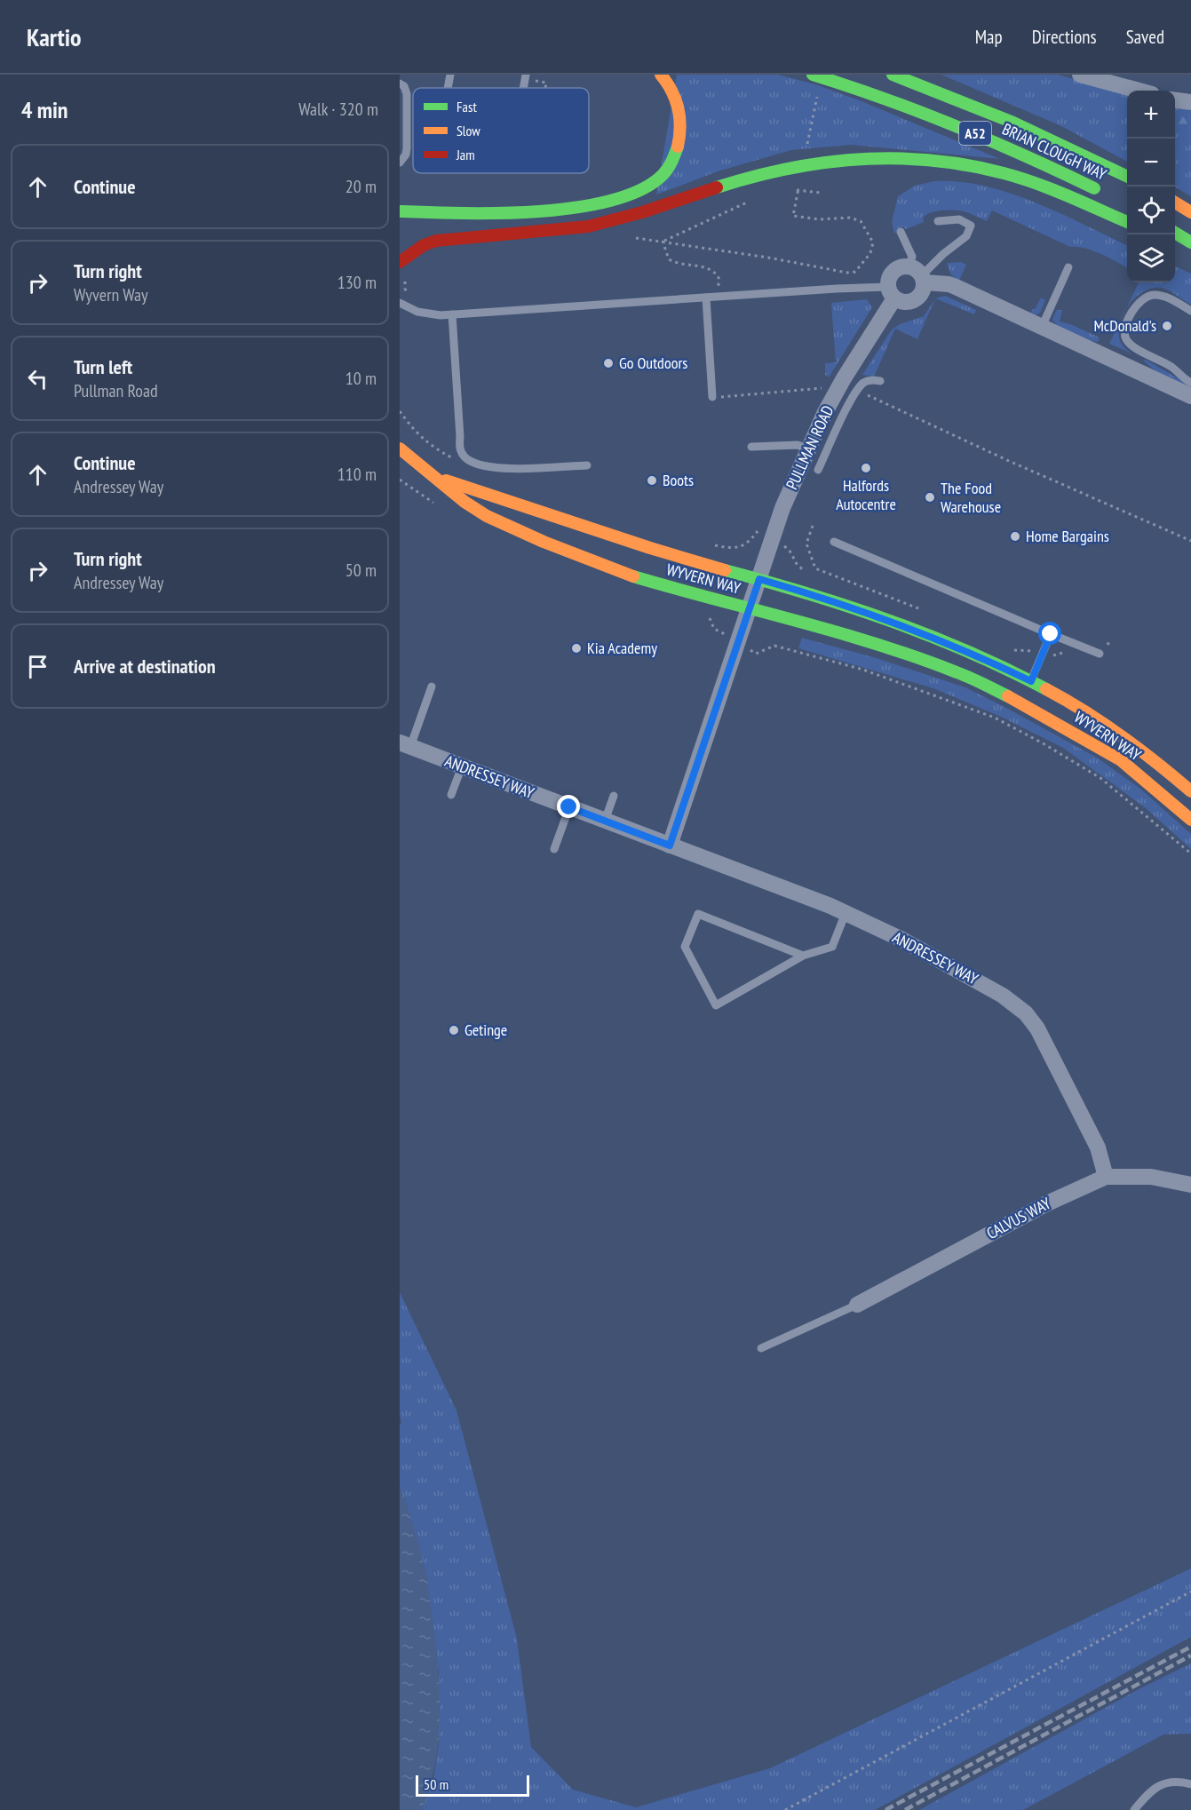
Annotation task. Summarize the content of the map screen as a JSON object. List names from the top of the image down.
{
  "streets": {
    "main road": ["A52", "BRIAN CLOUGH WAY", "WYVERN WAY"],
    "street": ["PULLMAN ROAD", "ANDRESSEY WAY", "CALVUS WAY"]
  },
  "crossings": [
    ["PULLMAN ROAD", "WYVERN WAY"],
    ["ANDRESSEY WAY", "CALVUS WAY"]
  ],
  "places": [
    "McDonald's",
    "Go Outdoors",
    "Halfords Autocentre",
    "Boots",
    "The Food Warehouse",
    "Home Bargains",
    "Kia Academy",
    "Getinge"
  ],
  "legend": ["Fast", "Slow", "Jam"],
  "scale_bar": "50 m",
  "page": {
    "header": "Kartio",
    "nav": ["Map", "Directions", "Saved"],
    "heading": ["4 min", "Walk · 320 m"],
    "map_buttons": ["+", "−"],
    "list": [
      ["Continue", "20 m"],
      ["Turn right", "Wyvern Way", "130 m"],
      ["Turn left", "Pullman Road", "10 m"],
      ["Continue", "Andressey Way", "110 m"],
      ["Turn right", "Andressey Way", "50 m"],
      "Arrive at destination"
    ],
    "scale": "50 m"
  }
}
